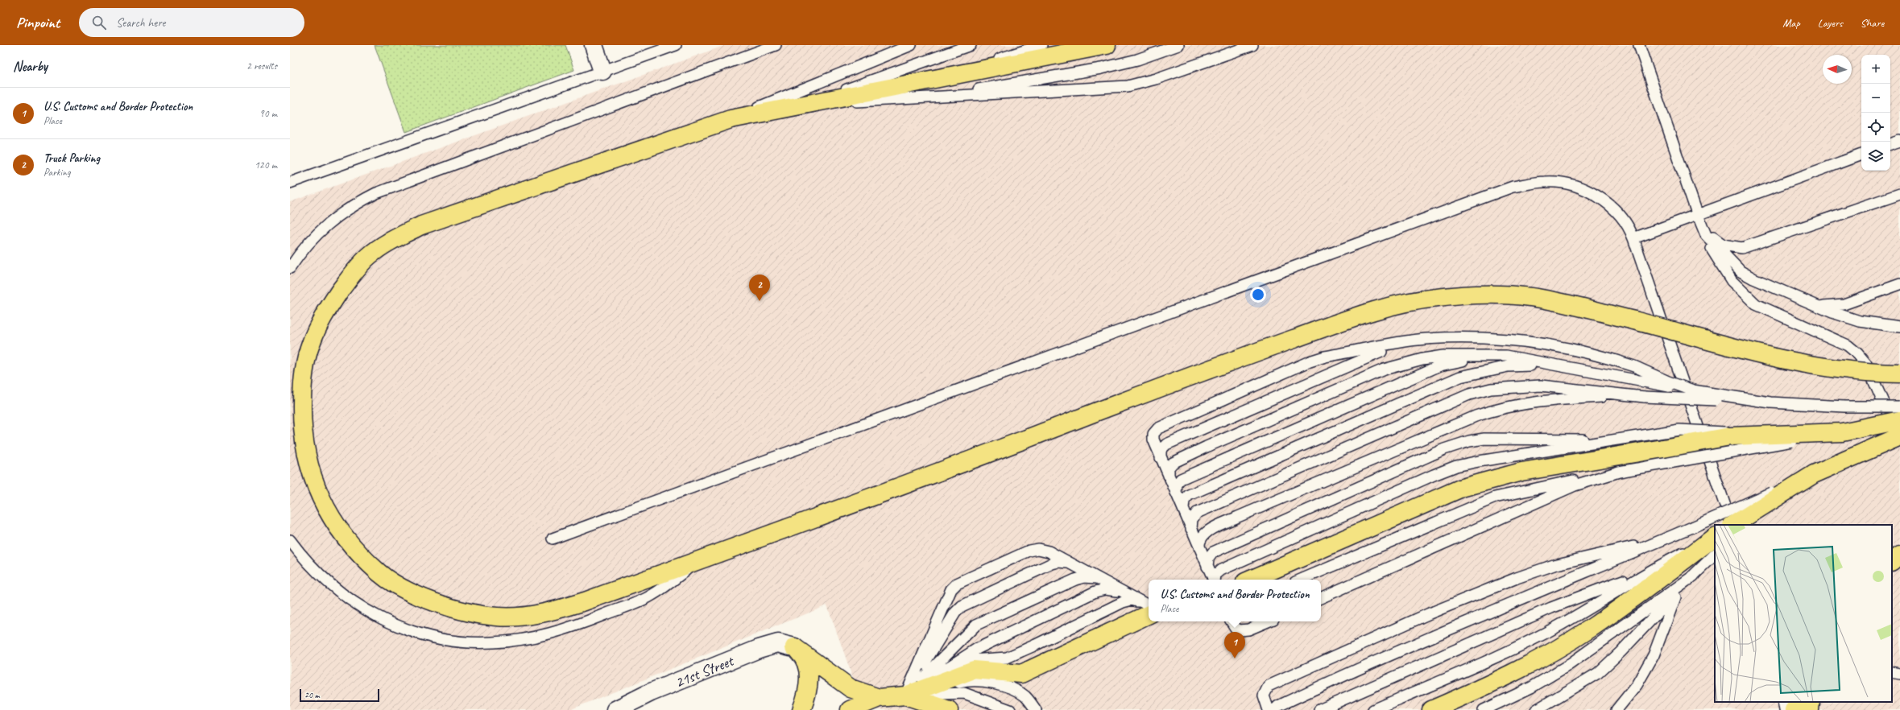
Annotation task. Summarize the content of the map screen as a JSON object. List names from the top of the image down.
{
  "streets": {
    "street": ["21st Street"]
  },
  "scale_bar": "20 m",
  "north": "left",
  "page": {
    "header": "Pinpoint",
    "search": "Search here",
    "nav": ["Map", "Layers", "Share"],
    "heading": ["Nearby", "2 results"],
    "map_buttons": ["+", "−"],
    "list": [
      {
        "mark": "1",
        "name": "U.S. Customs and Border Protection",
        "note": "Place",
        "value": "90 m"
      },
      {
        "mark": "2",
        "name": "Truck Parking",
        "note": "Parking",
        "value": "120 m"
      }
    ],
    "pins": ["2", "1"],
    "popup": ["U.S. Customs and Border Protection", "Place"],
    "scale": "20 m"
  }
}
